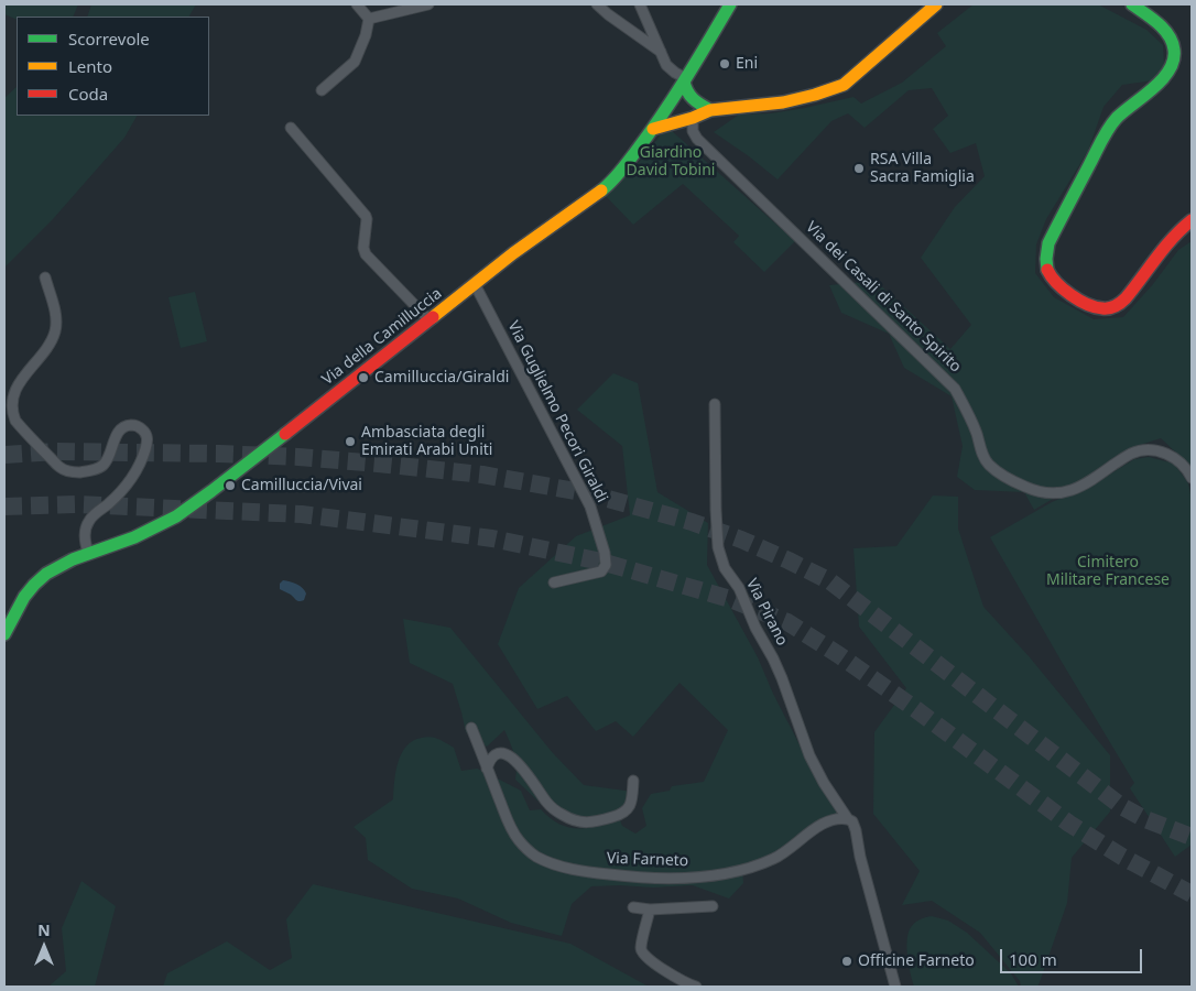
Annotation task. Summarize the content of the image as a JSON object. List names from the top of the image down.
{
  "streets": {
    "main road": ["Via della Camilluccia"],
    "street": [
      "Via dei Casali di Santo Spirito",
      "Via Guglielmo Pecori Giraldi",
      "Via Pirano",
      "Via Farneto"
    ]
  },
  "crossings": [
    ["Via della Camilluccia", "Via Guglielmo Pecori Giraldi"],
    ["Via Pirano", "Via Farneto"]
  ],
  "parks": ["Giardino David Tobini", "Cimitero Militare Francese"],
  "places": [
    "Eni",
    "RSA Villa Sacra Famiglia",
    "Camilluccia/Giraldi",
    "Ambasciata degli Emirati Arabi Uniti",
    "Camilluccia/Vivai",
    "Officine Farneto"
  ],
  "legend": ["Scorrevole", "Lento", "Coda"],
  "scale_bar": "100 m",
  "north": "top"
}
